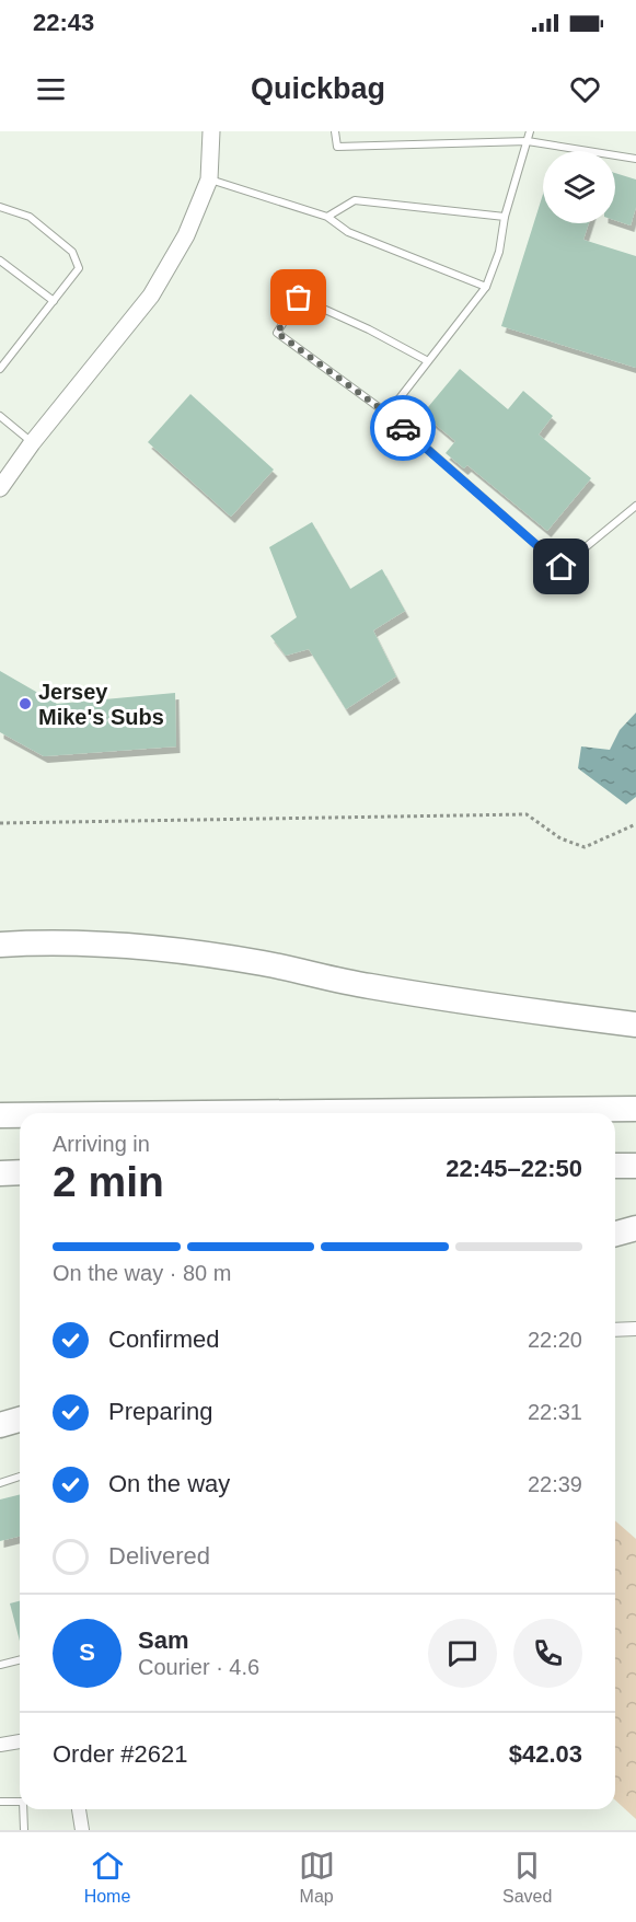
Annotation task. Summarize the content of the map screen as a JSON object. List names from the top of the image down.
{
  "places": ["Jersey Mike's Subs"],
  "page": {
    "status": "22:43",
    "header": "Quickbag",
    "heading": ["2 min", "Arriving in", "22:45–22:50"],
    "panel": [
      "Sam",
      "Courier · 4.6",
      "Order #2621",
      "$42.03"
    ],
    "bar": "On the way · 80 m",
    "list": [
      ["Confirmed", "22:20"],
      ["Preparing", "22:31"],
      ["On the way", "22:39"],
      "Delivered"
    ],
    "round": "S",
    "tabs": ["Home", "Map", "Saved"]
  }
}
